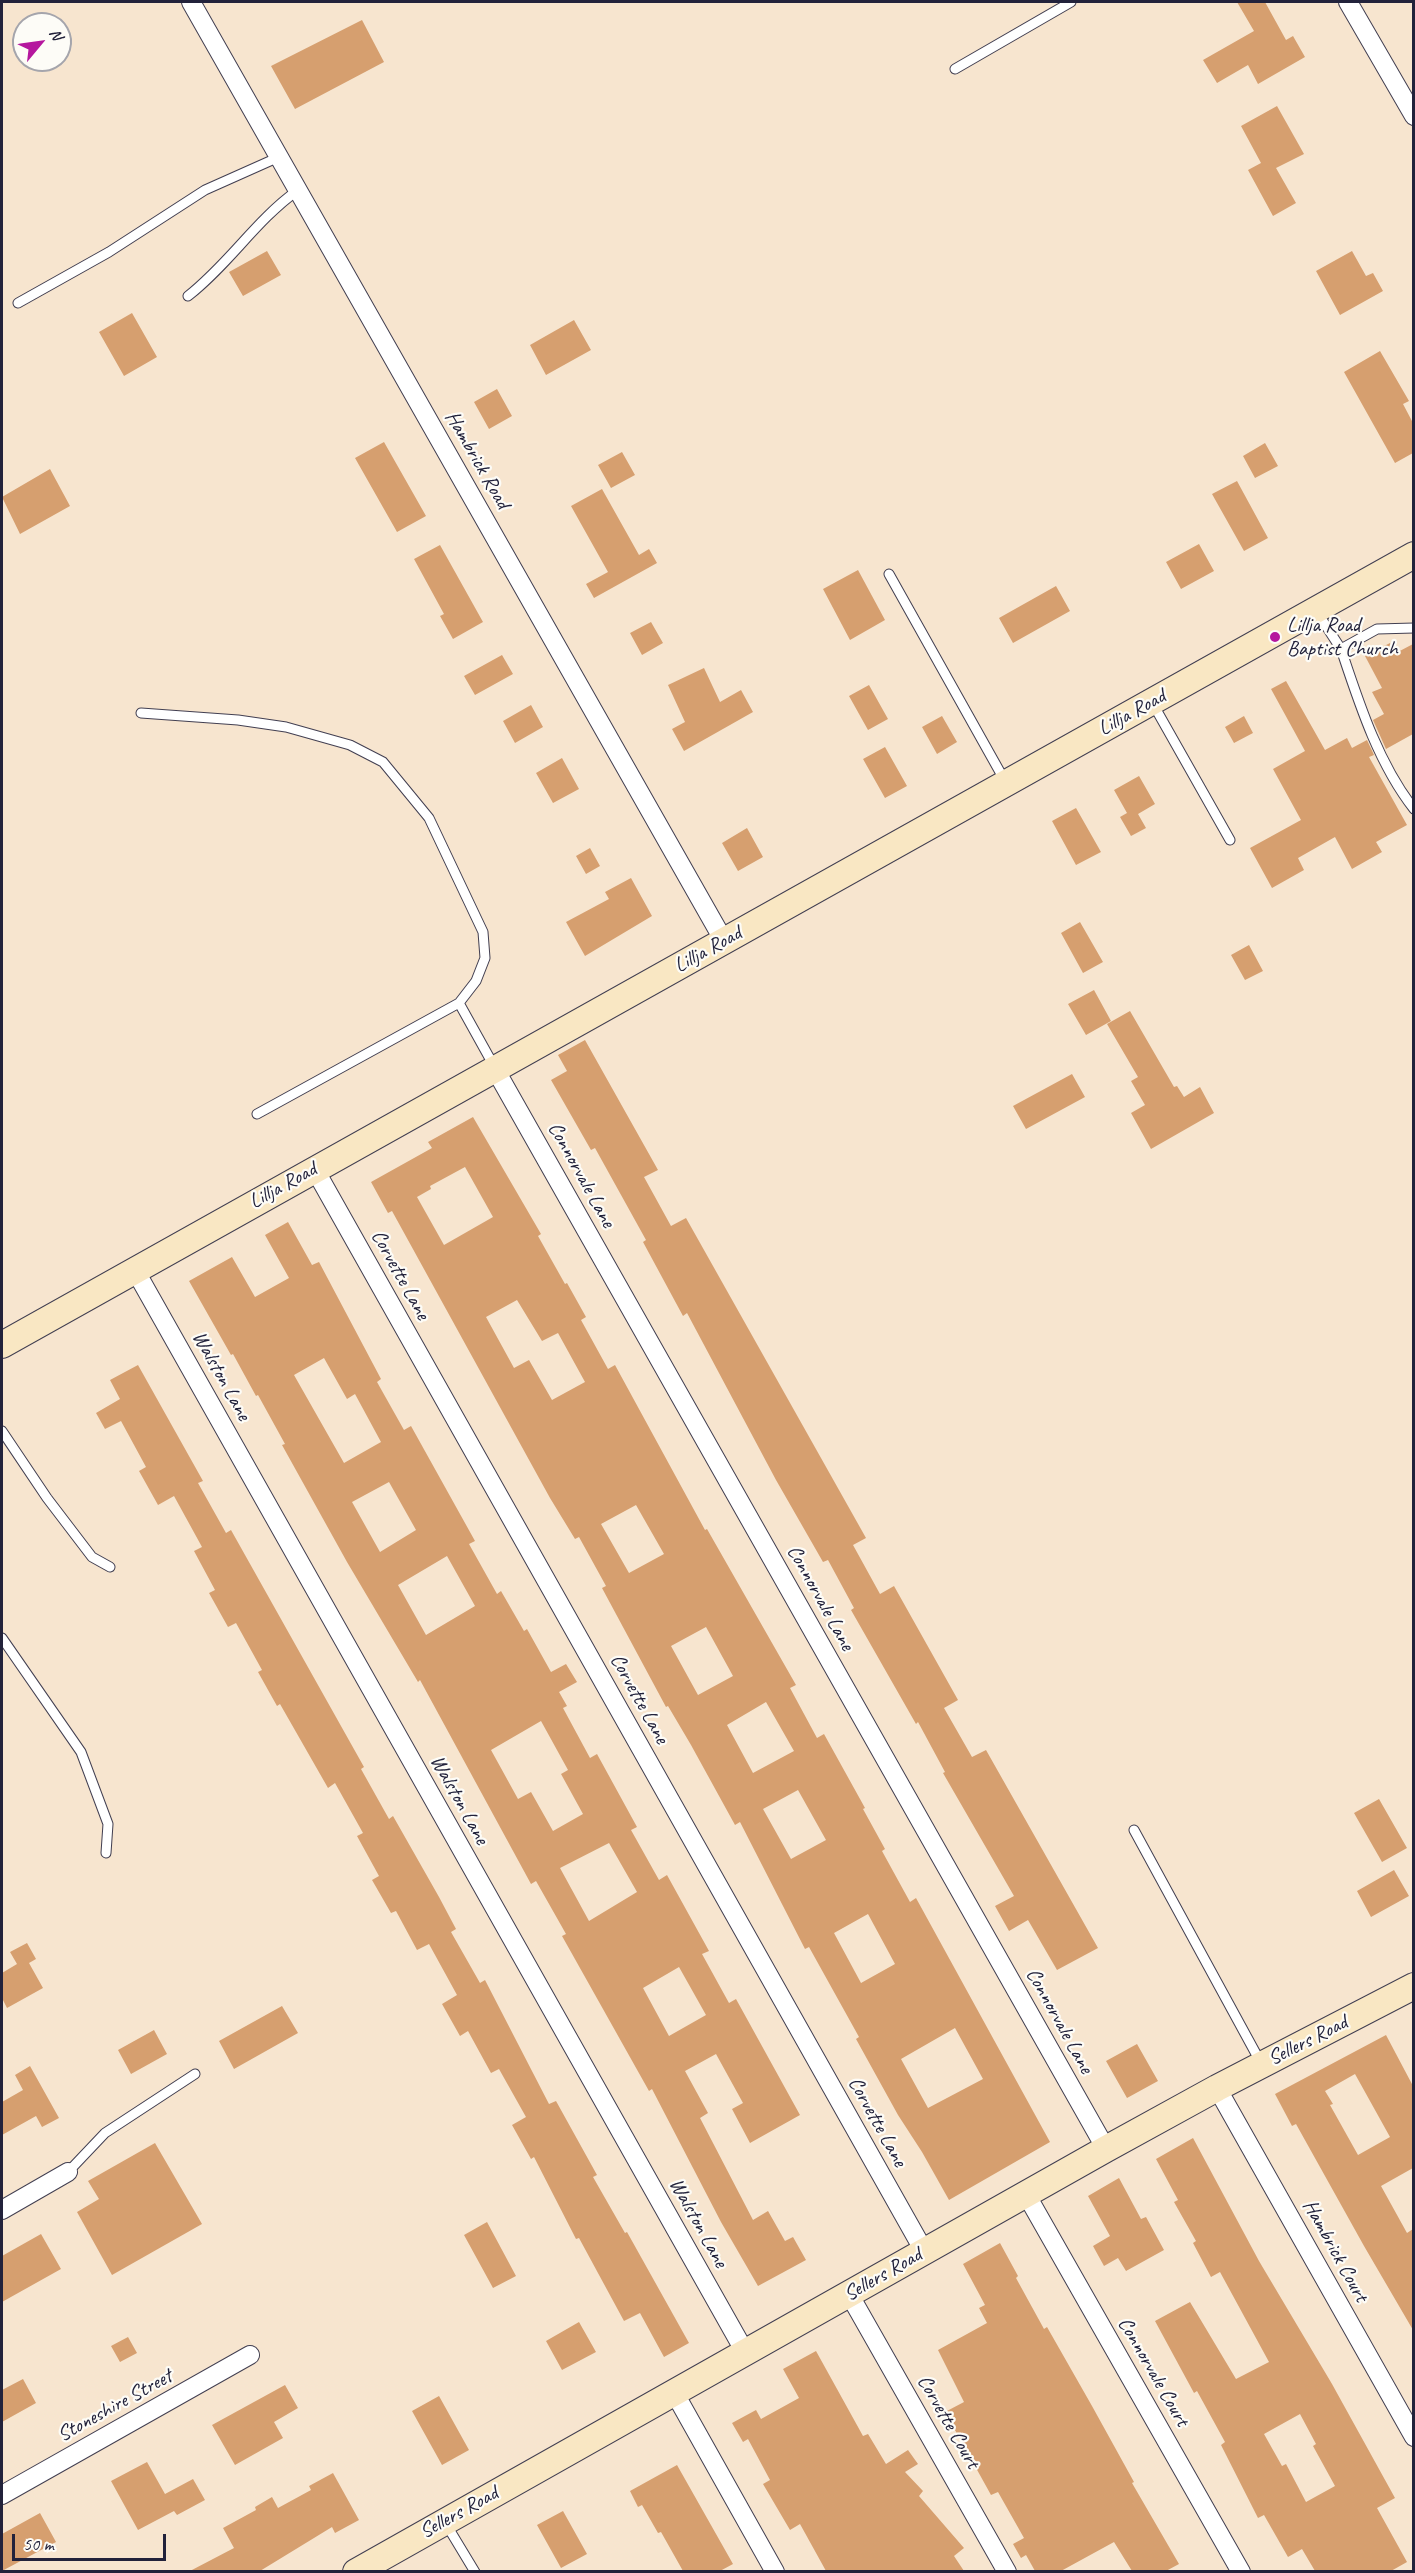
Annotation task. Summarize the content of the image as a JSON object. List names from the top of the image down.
{
  "streets": {
    "street": [
      "Hambrick Road",
      "Lillja Road",
      "Connorvale Lane",
      "Corvette Lane",
      "Walston Lane",
      "Sellers Road",
      "Hambrick Court",
      "Connorvale Court",
      "Stoneshire Street",
      "Corvette Court"
    ]
  },
  "crossings": [
    ["Hambrick Road", "Lillja Road"],
    ["Lillja Road", "Connorvale Lane"],
    ["Lillja Road", "Corvette Lane"],
    ["Lillja Road", "Walston Lane"],
    ["Connorvale Lane", "Sellers Road"],
    ["Corvette Lane", "Sellers Road"],
    ["Walston Lane", "Sellers Road"],
    ["Sellers Road", "Hambrick Court"],
    ["Sellers Road", "Connorvale Court"],
    ["Sellers Road", "Corvette Court"]
  ],
  "places": ["Lillja Road Baptist Church"],
  "scale_bar": "50 m",
  "north": "top right"
}
